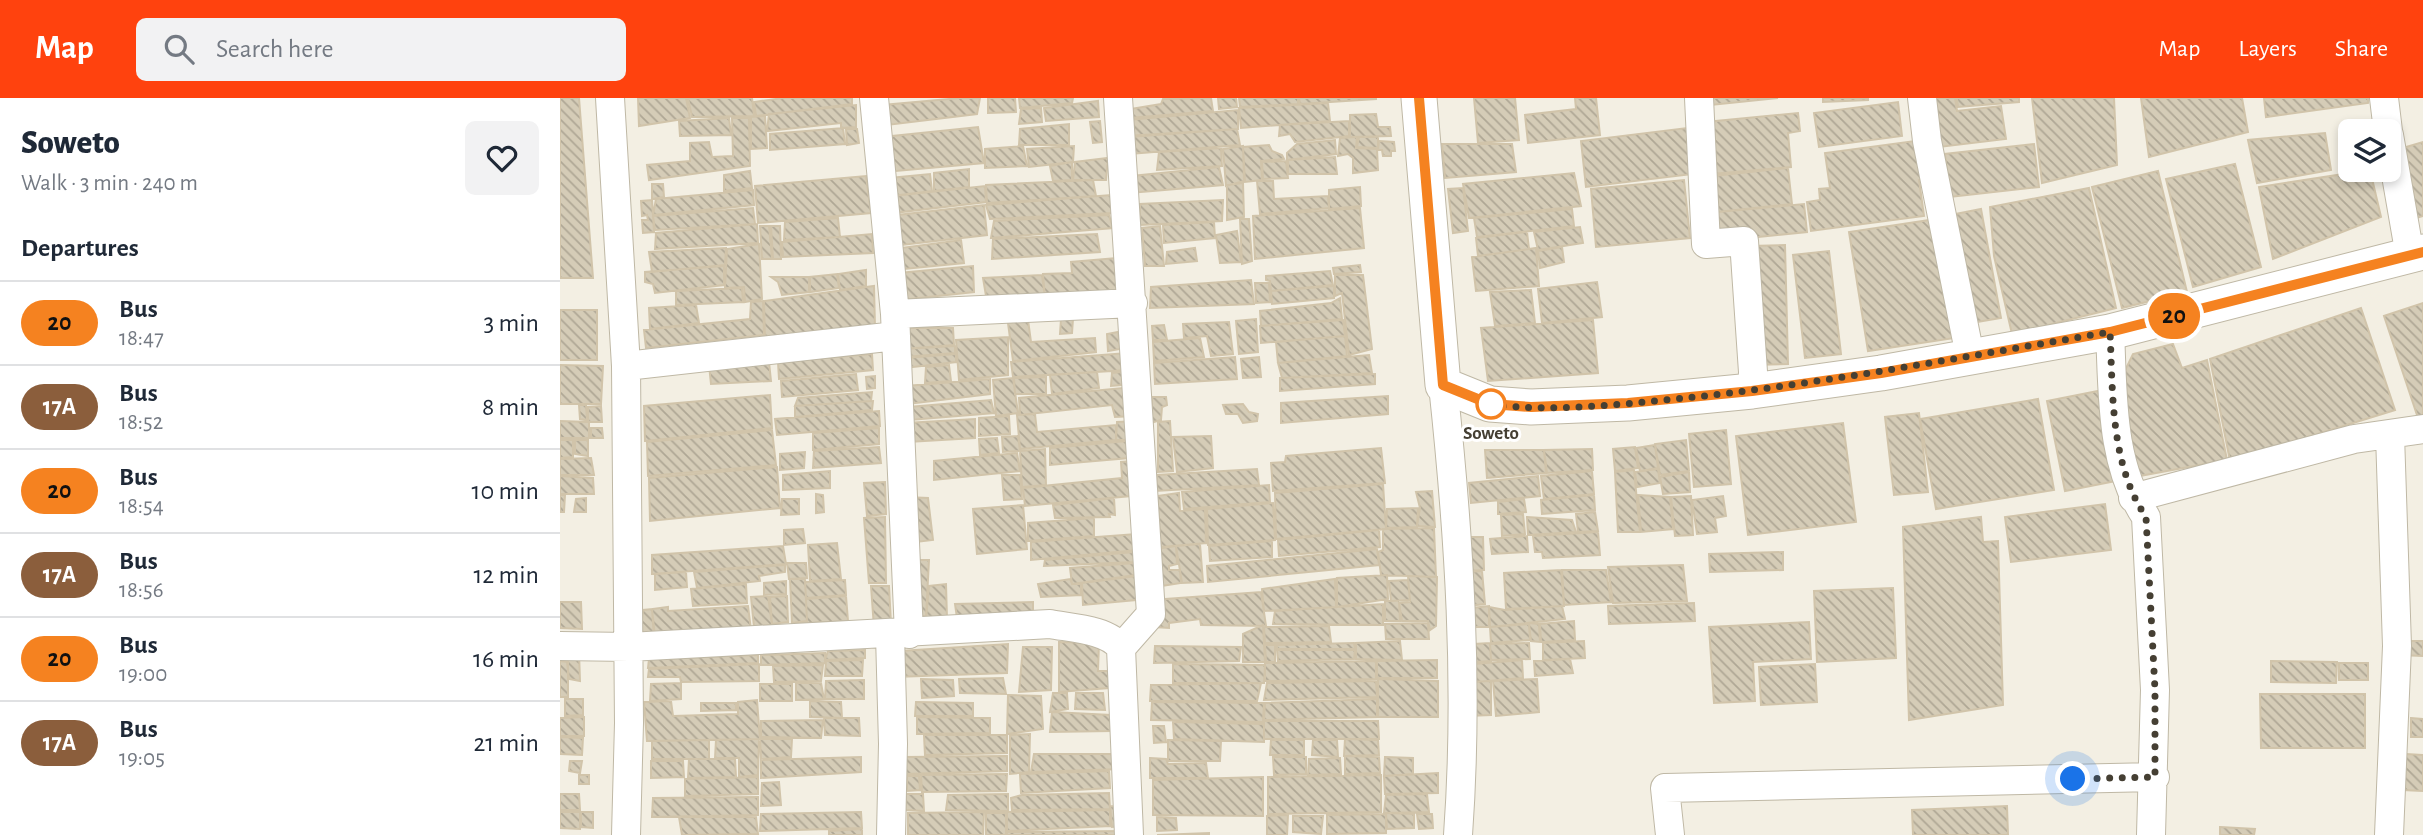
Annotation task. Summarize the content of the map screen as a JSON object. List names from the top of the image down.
{
  "places": ["Soweto"],
  "lines": ["bus line 20"],
  "page": {
    "header": "Map",
    "search": "Search here",
    "nav": ["Map", "Layers", "Share"],
    "heading": [
      ["Soweto", "Walk · 3 min · 240 m"],
      "Departures"
    ],
    "on_map": "20",
    "list": [
      {
        "mark": "20",
        "name": "Bus",
        "note": "18:47",
        "value": "3 min"
      },
      {
        "mark": "17A",
        "name": "Bus",
        "note": "18:52",
        "value": "8 min"
      },
      {
        "mark": "20",
        "name": "Bus",
        "note": "18:54",
        "value": "10 min"
      },
      {
        "mark": "17A",
        "name": "Bus",
        "note": "18:56",
        "value": "12 min"
      },
      {
        "mark": "20",
        "name": "Bus",
        "note": "19:00",
        "value": "16 min"
      },
      {
        "mark": "17A",
        "name": "Bus",
        "note": "19:05",
        "value": "21 min"
      }
    ]
  }
}
